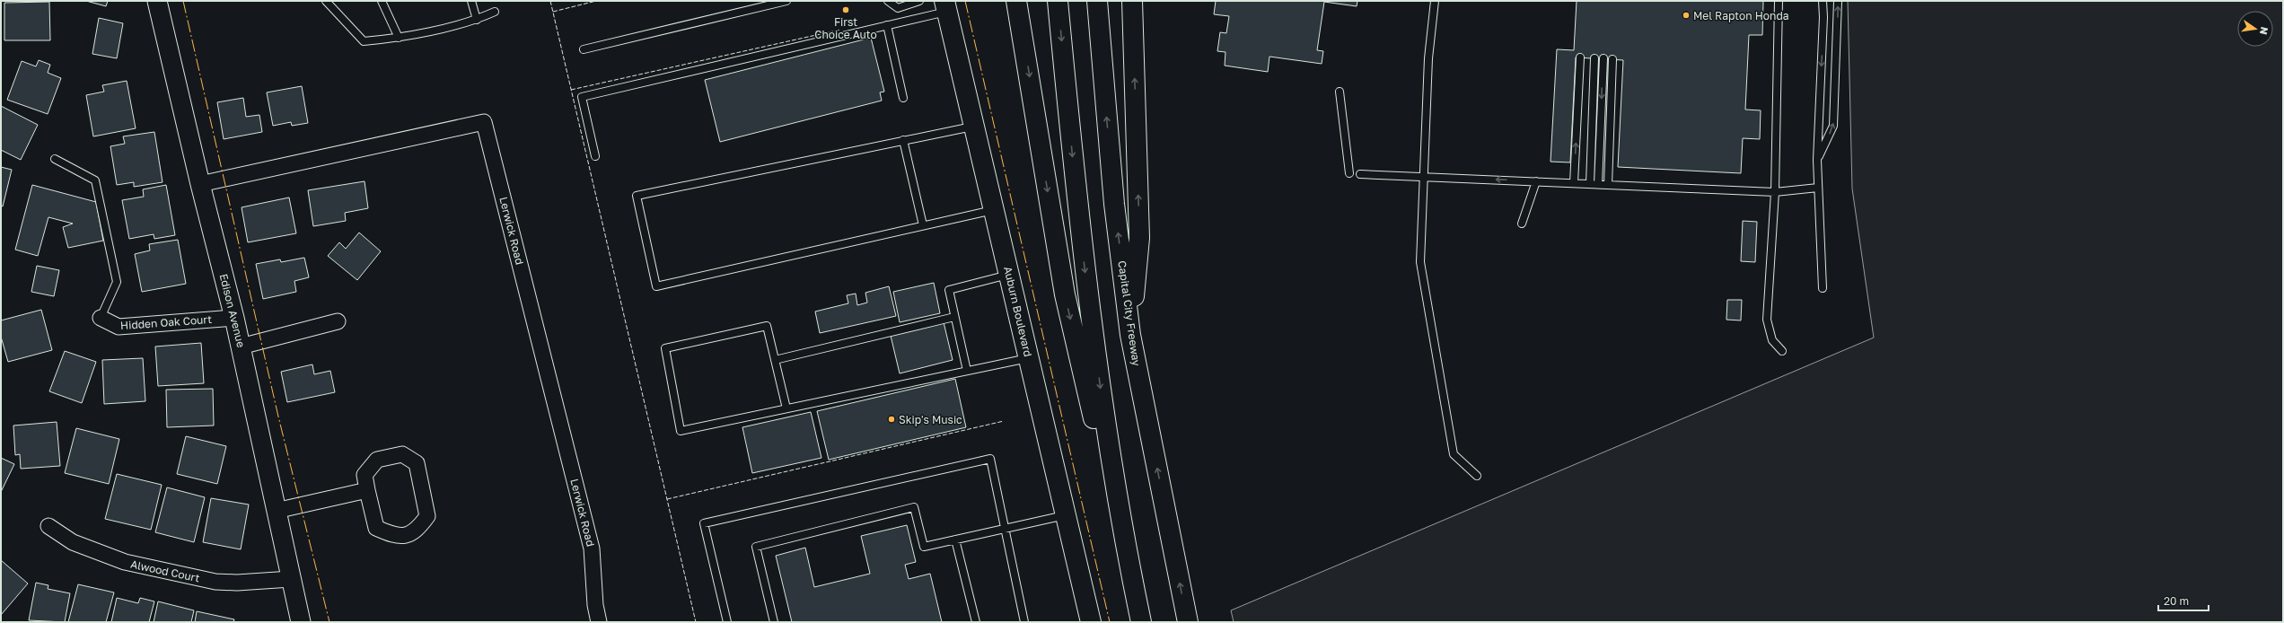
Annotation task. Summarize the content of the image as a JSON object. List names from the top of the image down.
{
  "streets": {
    "main road": ["Auburn Boulevard", "Capital City Freeway"],
    "street": [
      "Lerwick Road",
      "Edison Avenue",
      "Hidden Oak Court",
      "Alwood Court"
    ]
  },
  "crossings": [
    ["Lerwick Road", "Edison Avenue"],
    ["Edison Avenue", "Hidden Oak Court"],
    ["Edison Avenue", "Alwood Court"]
  ],
  "places": ["First Choice Auto", "Mel Rapton Honda", "Skip's Music"],
  "scale_bar": "20 m",
  "north": "right"
}
